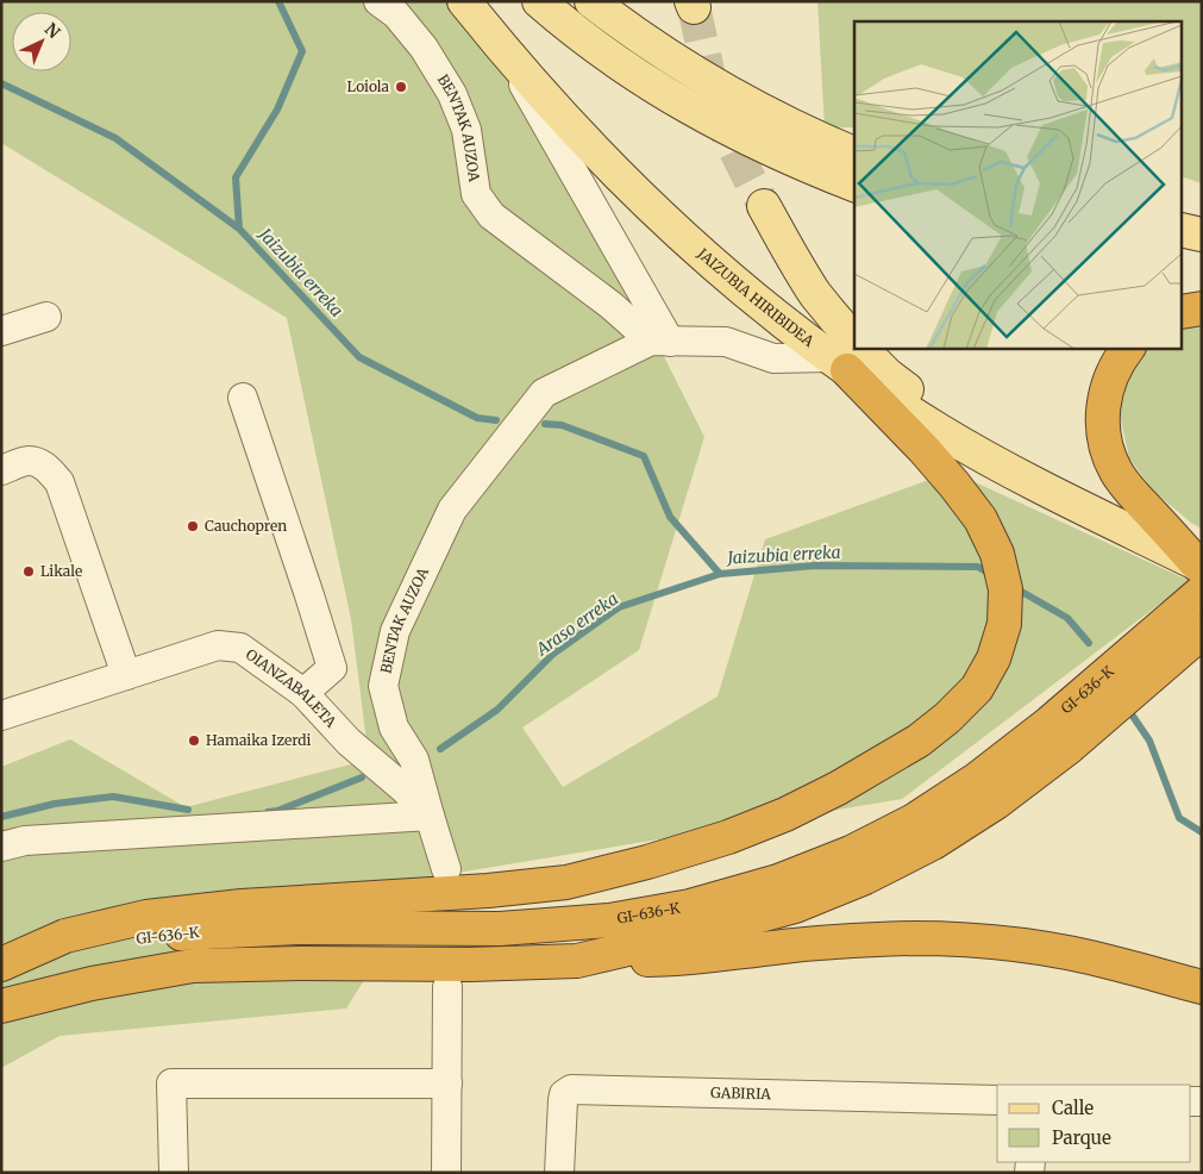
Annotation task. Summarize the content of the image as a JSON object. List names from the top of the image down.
{
  "streets": {
    "highway": ["GI-636-K"],
    "main road": ["JAIZUBIA HIRIBIDEA"],
    "street": ["BENTAK AUZOA", "OIANZABALETA", "GABIRIA"]
  },
  "crossings": [
    ["BENTAK AUZOA", "OIANZABALETA"],
    ["JAIZUBIA HIRIBIDEA", "GI-636-K"]
  ],
  "water": ["Jaizubia erreka", "Araso erreka"],
  "places": [
    "Loiola",
    "Cauchopren",
    "Likale",
    "Hamaika Izerdi"
  ],
  "legend": ["Calle", "Parque"],
  "north": "top right"
}
